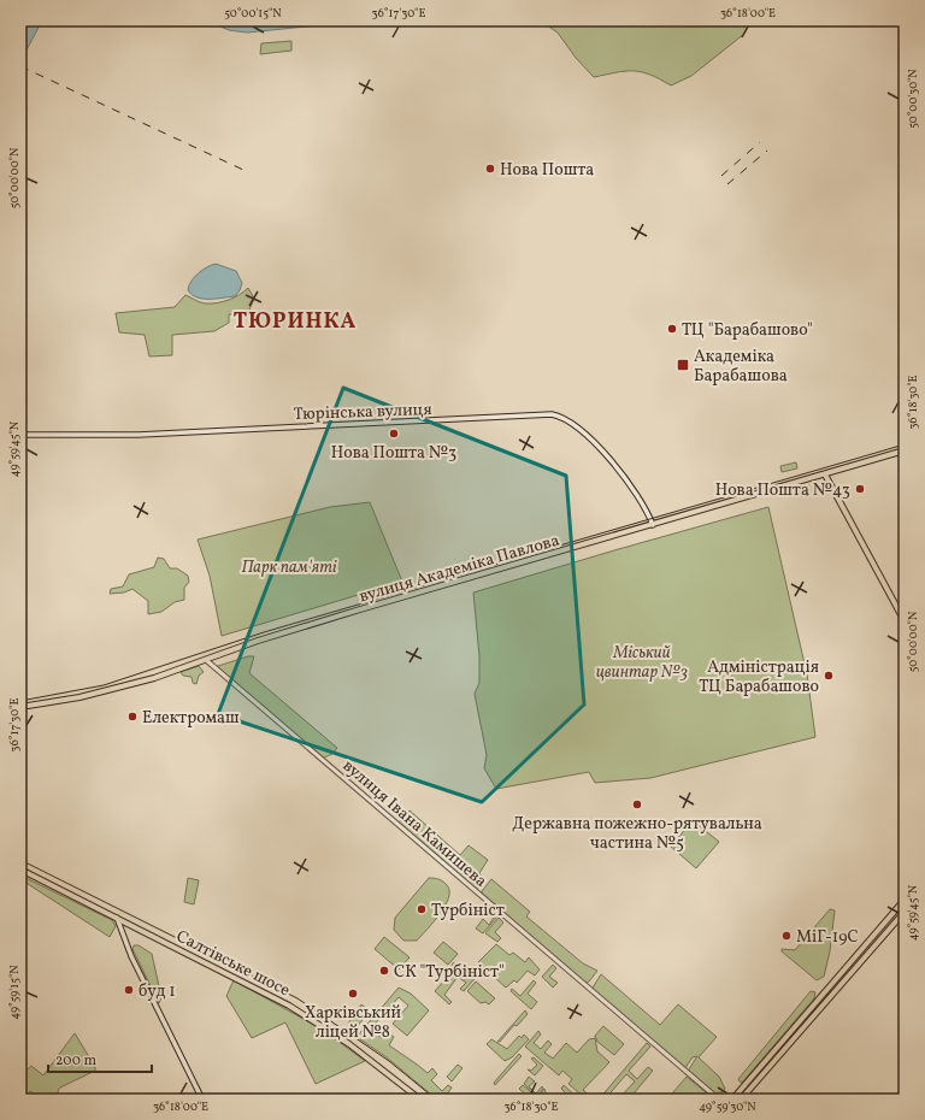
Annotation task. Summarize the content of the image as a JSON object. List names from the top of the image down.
{
  "streets": {
    "main road": ["Тюрінська вулиця", "вулиця Академіка Павлова", "Салтівське шосе"],
    "street": ["вулиця Івана Камишева"]
  },
  "crossings": [
    ["Тюрінська вулиця", "вулиця Академіка Павлова"],
    ["вулиця Академіка Павлова", "вулиця Івана Камишева"]
  ],
  "districts": ["ТЮРИНКА"],
  "parks": ["Парк пам'яті", "Міський цвинтар №3"],
  "places": {
    "other": [
      "Нова Пошта",
      "ТЦ \"Барабашово\"",
      "Нова Пошта №3",
      "Нова Пошта №43",
      "Адміністрація ТЦ Барабашово",
      "Електромаш",
      "Державна пожежно-рятувальна частина №5",
      "Турбініст",
      "МіГ-19С",
      "СК \"Турбініст\"",
      "буд 1",
      "Харківський ліцей №8"
    ],
    "transit": ["Академіка Барабашова"]
  },
  "scale_bar": "200 m",
  "coordinates": [
    "50°00'15\"N",
    "36°17'30\"E",
    "36°18'00\"E",
    "50°00'30\"N",
    "50°00'00\"N",
    "36°18'30\"E",
    "49°59'45\"N",
    "49°59'15\"N",
    "49°59'30\"N"
  ]
}
